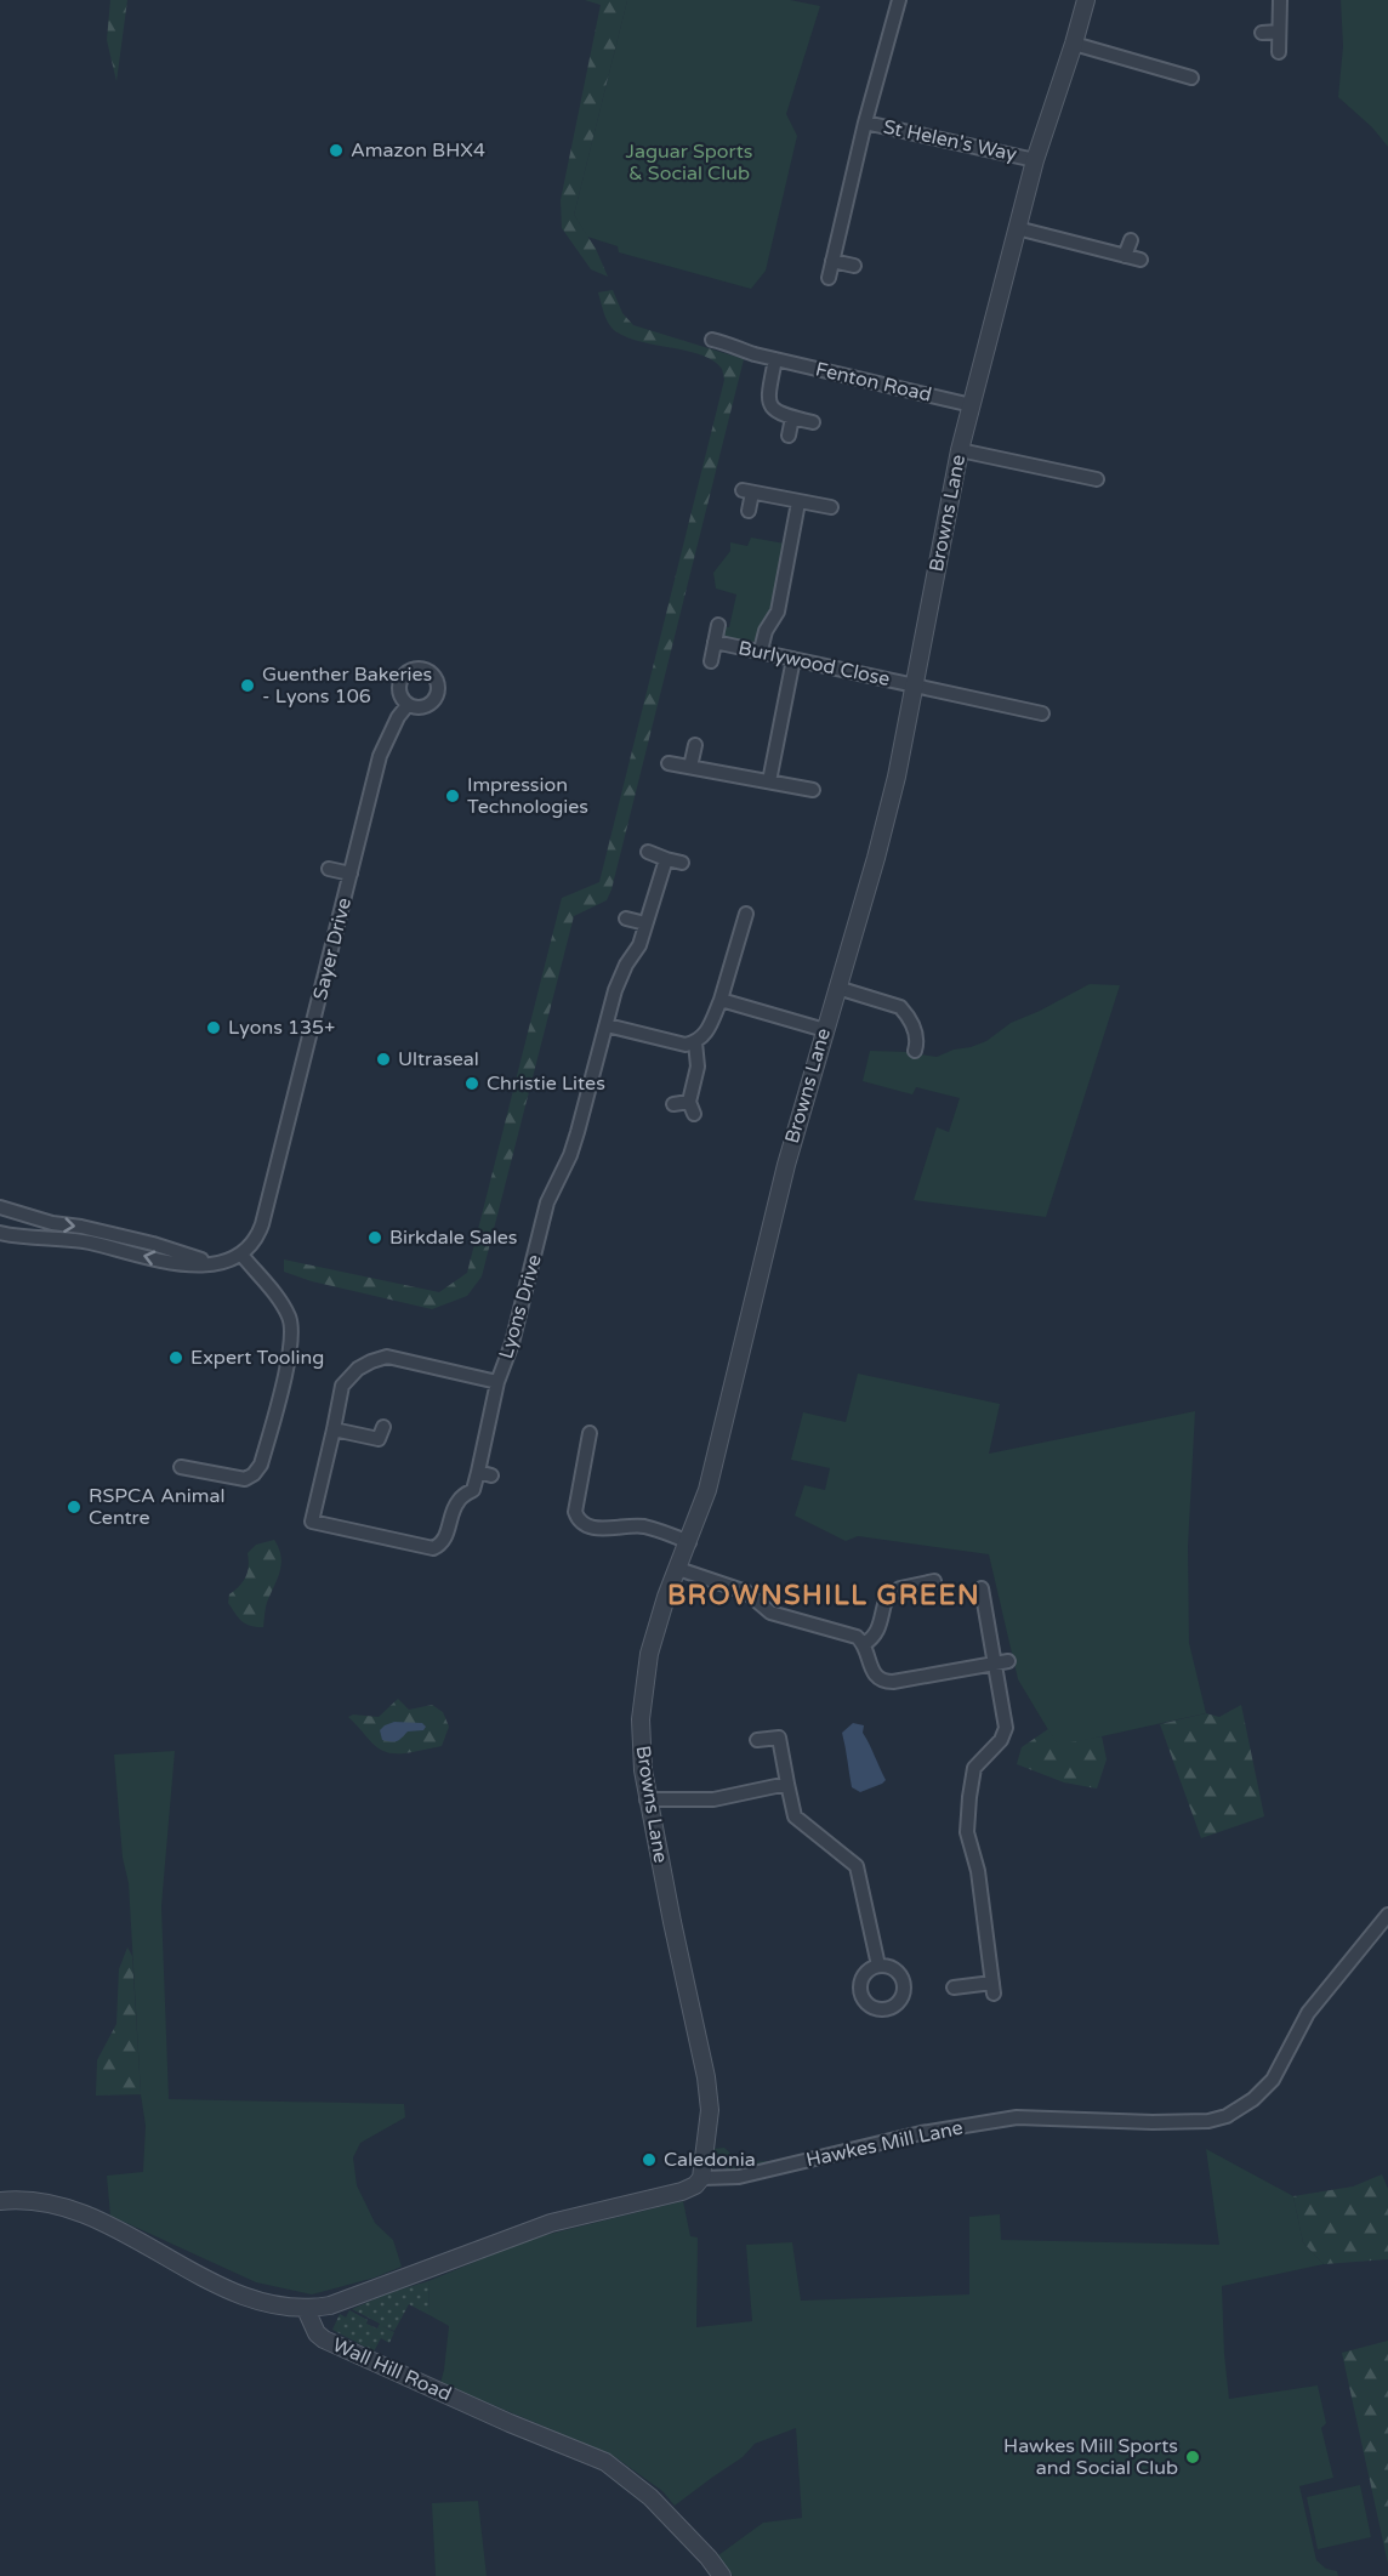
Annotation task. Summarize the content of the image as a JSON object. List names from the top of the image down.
{
  "streets": {
    "street": [
      "St Helen's Way",
      "Fenton Road",
      "Browns Lane",
      "Burlywood Close",
      "Sayer Drive",
      "Lyons Drive",
      "Hawkes Mill Lane",
      "Wall Hill Road"
    ]
  },
  "crossings": [
    ["St Helen's Way", "Browns Lane"],
    ["Fenton Road", "Browns Lane"],
    ["Browns Lane", "Burlywood Close"],
    ["Browns Lane", "Hawkes Mill Lane"],
    ["Hawkes Mill Lane", "Wall Hill Road"]
  ],
  "districts": ["BROWNSHILL GREEN"],
  "parks": ["Jaguar Sports & Social Club"],
  "places": [
    "Amazon BHX4",
    "Guenther Bakeries - Lyons 106",
    "Impression Technologies",
    "Lyons 135+",
    "Ultraseal",
    "Christie Lites",
    "Birkdale Sales",
    "Expert Tooling",
    "RSPCA Animal Centre",
    "Caledonia",
    "Hawkes Mill Sports and Social Club"
  ]
}
